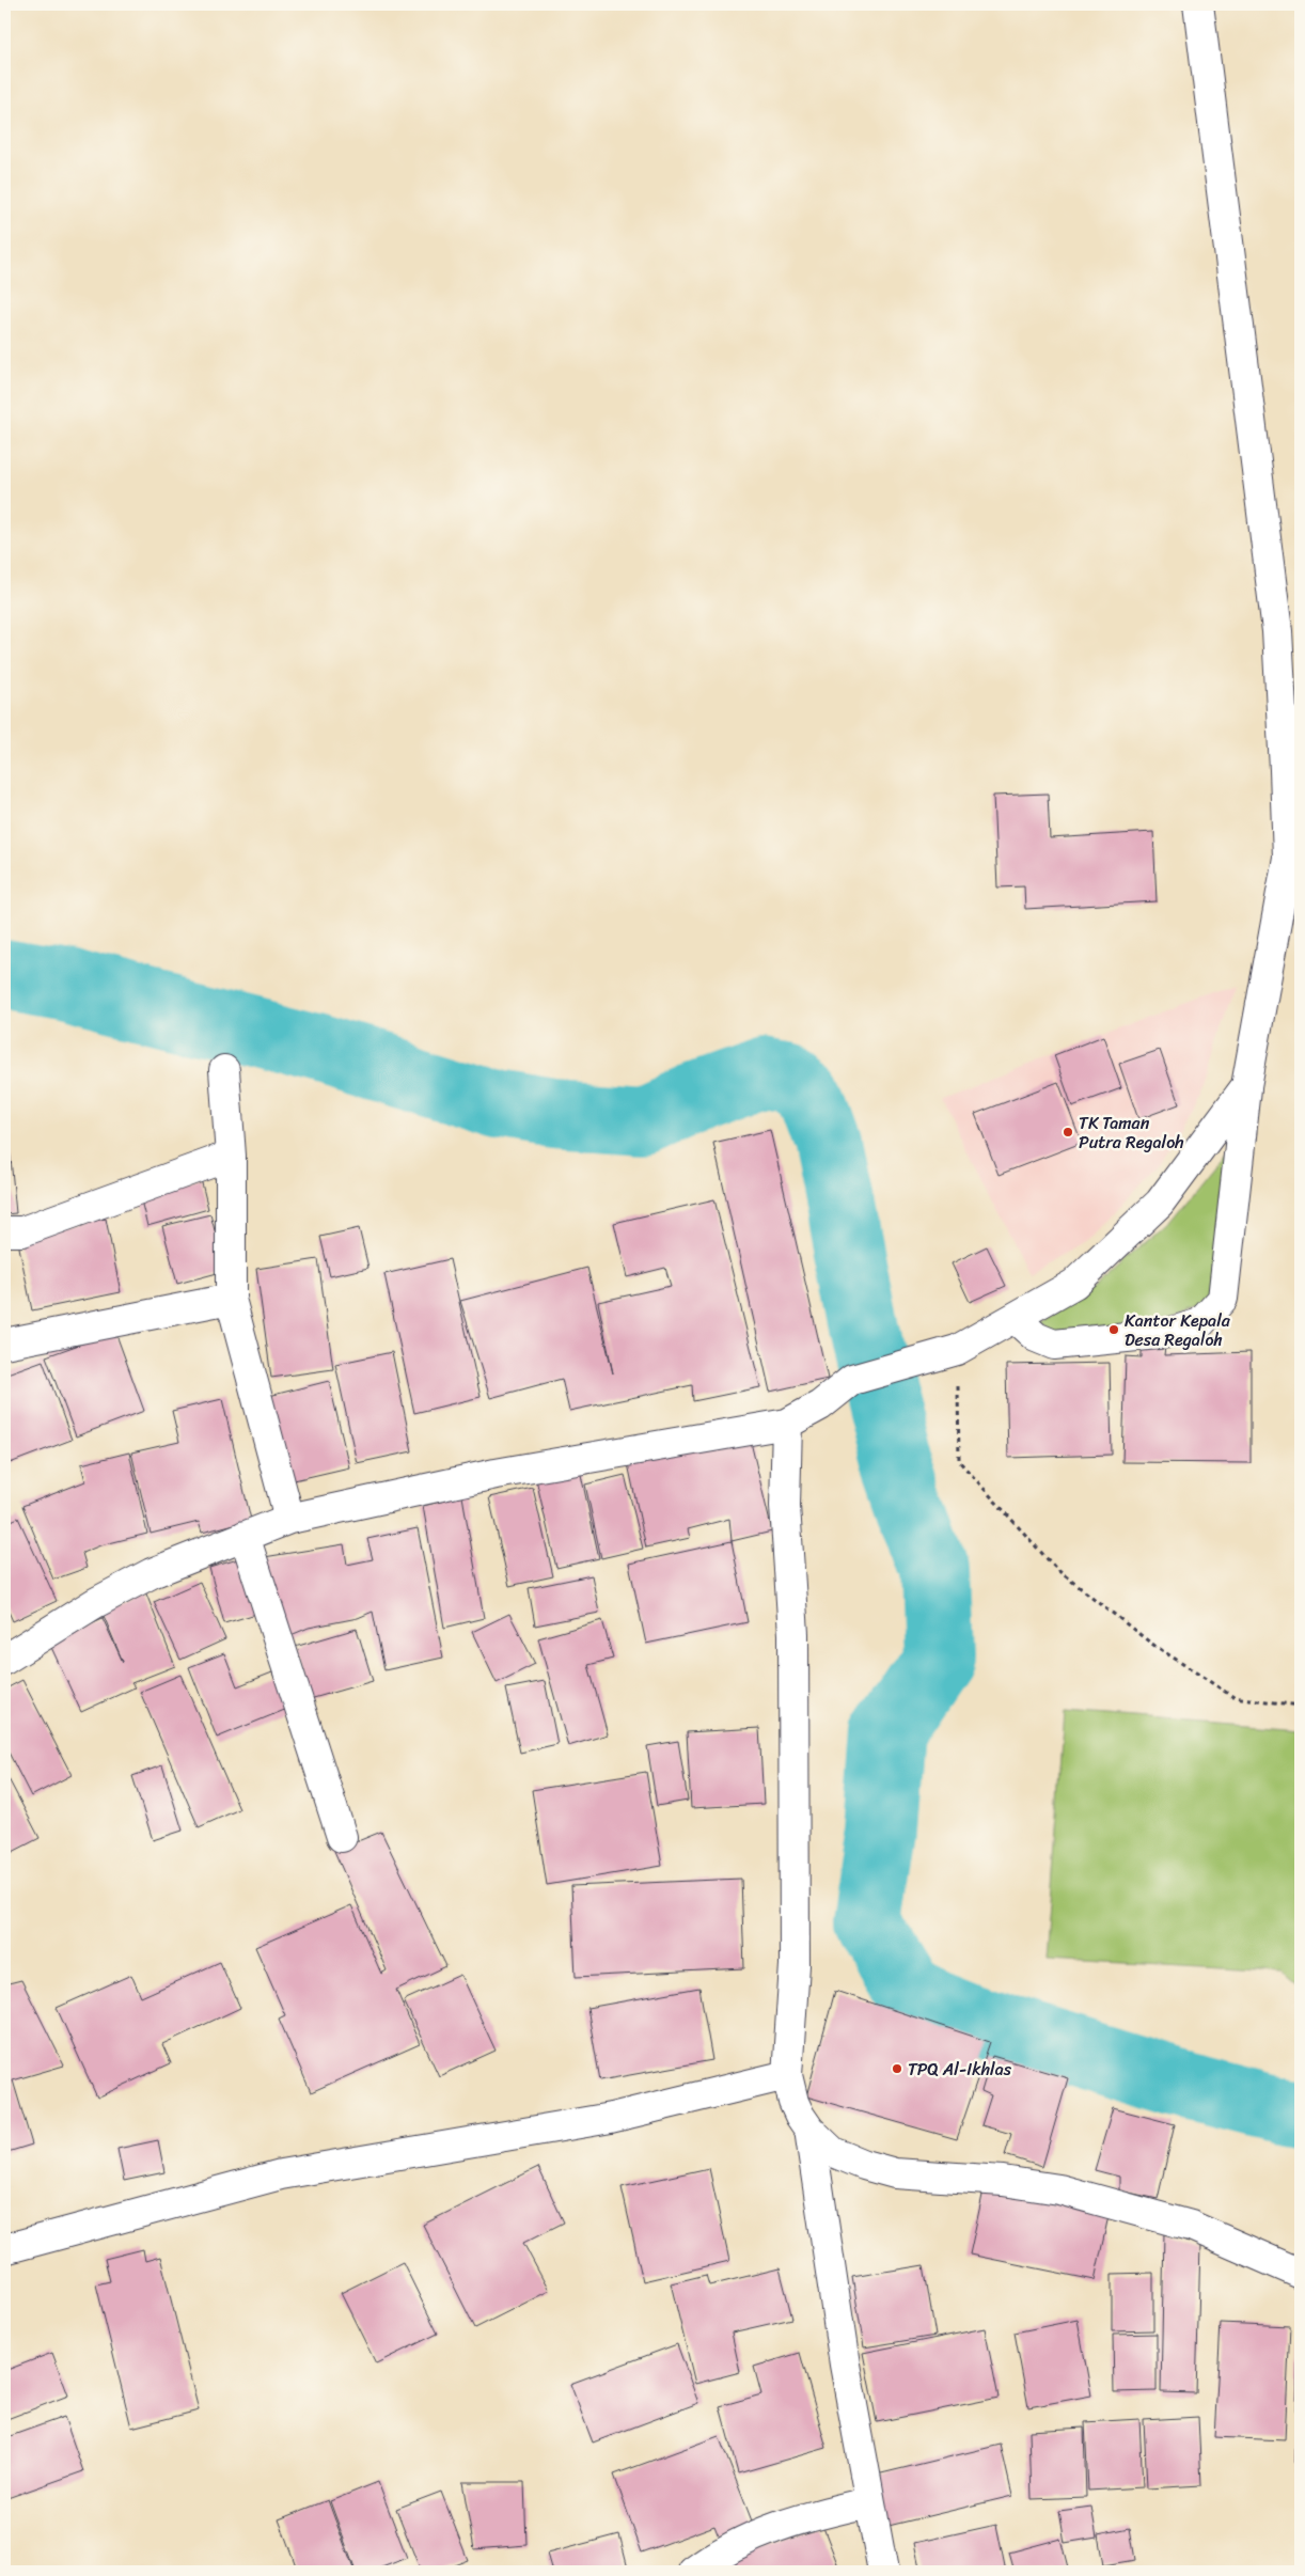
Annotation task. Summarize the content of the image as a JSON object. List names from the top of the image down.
{
  "places": ["TK Taman Putra Regaloh", "Kantor Kepala Desa Regaloh", "TPQ Al-Ikhlas"]
}
